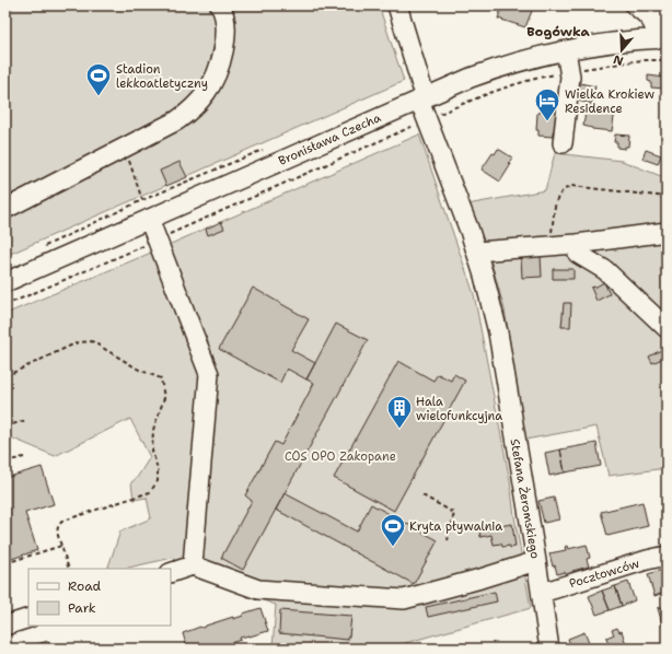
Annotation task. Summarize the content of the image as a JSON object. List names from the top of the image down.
{
  "streets": {
    "street": ["Bronisława Czecha", "Stefana Żeromskiego", "Pocztowców"]
  },
  "crossings": [
    ["Bronisława Czecha", "Stefana Żeromskiego"],
    ["Stefana Żeromskiego", "Pocztowców"]
  ],
  "districts": ["Bogówka"],
  "parks": ["COS OPO Zakopane"],
  "places": {
    "sports": ["Stadion lekkoatletyczny", "Kryta pływalnia"],
    "hotel": ["Wielka Krokiew Residence"],
    "building": ["Hala wielofunkcyjna"]
  },
  "legend": ["Road", "Park"],
  "north": "bottom"
}
